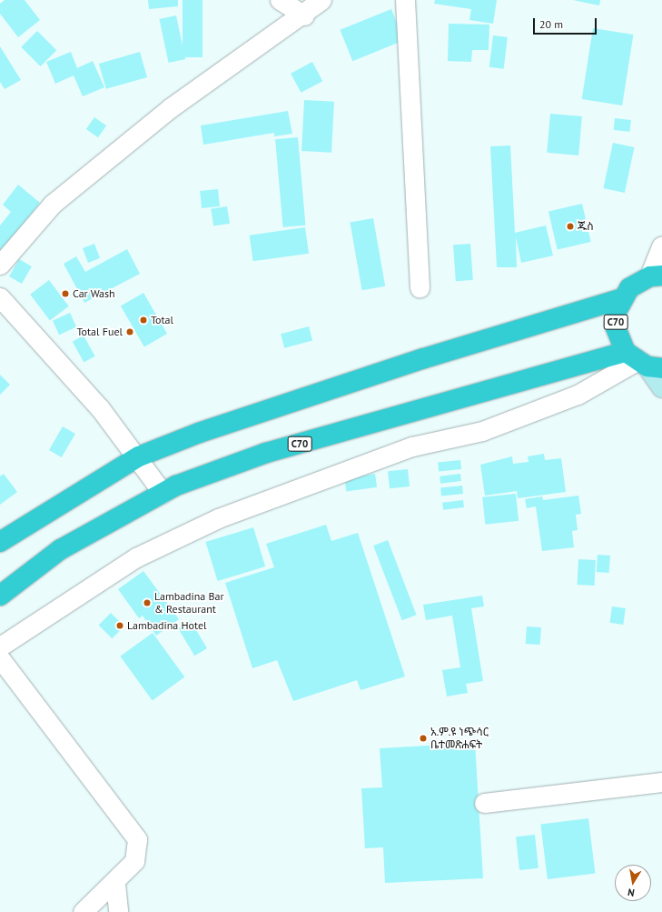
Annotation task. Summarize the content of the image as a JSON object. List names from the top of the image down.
{
  "streets": {
    "highway": ["C70"]
  },
  "places": [
    "ጁስ",
    "Car Wash",
    "Total",
    "Total Fuel",
    "Lambadina Bar & Restaurant",
    "Lambadina Hotel",
    "አ.ም.ዩ ነጭሳር ቤተመጽሐፍት"
  ],
  "scale_bar": "20 m",
  "north": "bottom"
}
